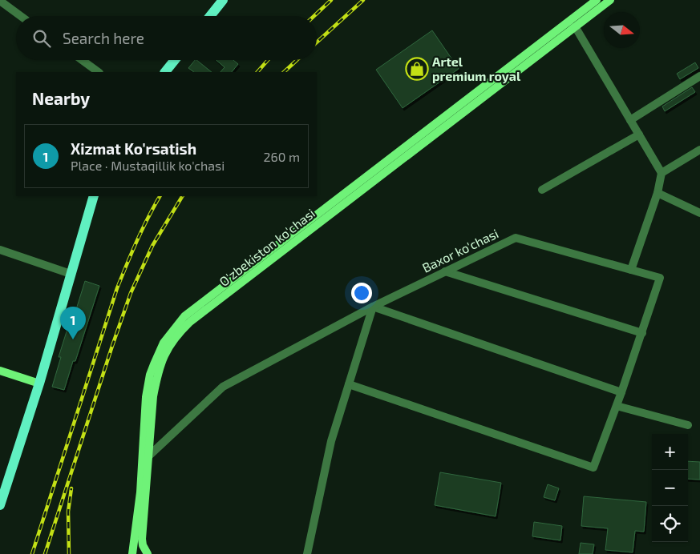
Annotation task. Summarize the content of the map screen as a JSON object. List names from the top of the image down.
{
  "streets": {
    "main road": ["O'zbekiston ko'chasi"],
    "street": ["Baxor ko'chasi"]
  },
  "crossings": [
    ["O'zbekiston ko'chasi", "Baxor ko'chasi"]
  ],
  "places": {
    "shop": ["Artel premium royal"]
  },
  "north": "right",
  "page": {
    "search": "Search here",
    "heading": "Nearby",
    "list": [
      {
        "mark": "1",
        "name": "Xizmat Ko'rsatish",
        "note": "Place · Mustaqillik ko'chasi",
        "value": "260 m"
      }
    ],
    "pins": "1",
    "map_buttons": ["+", "−"]
  }
}
